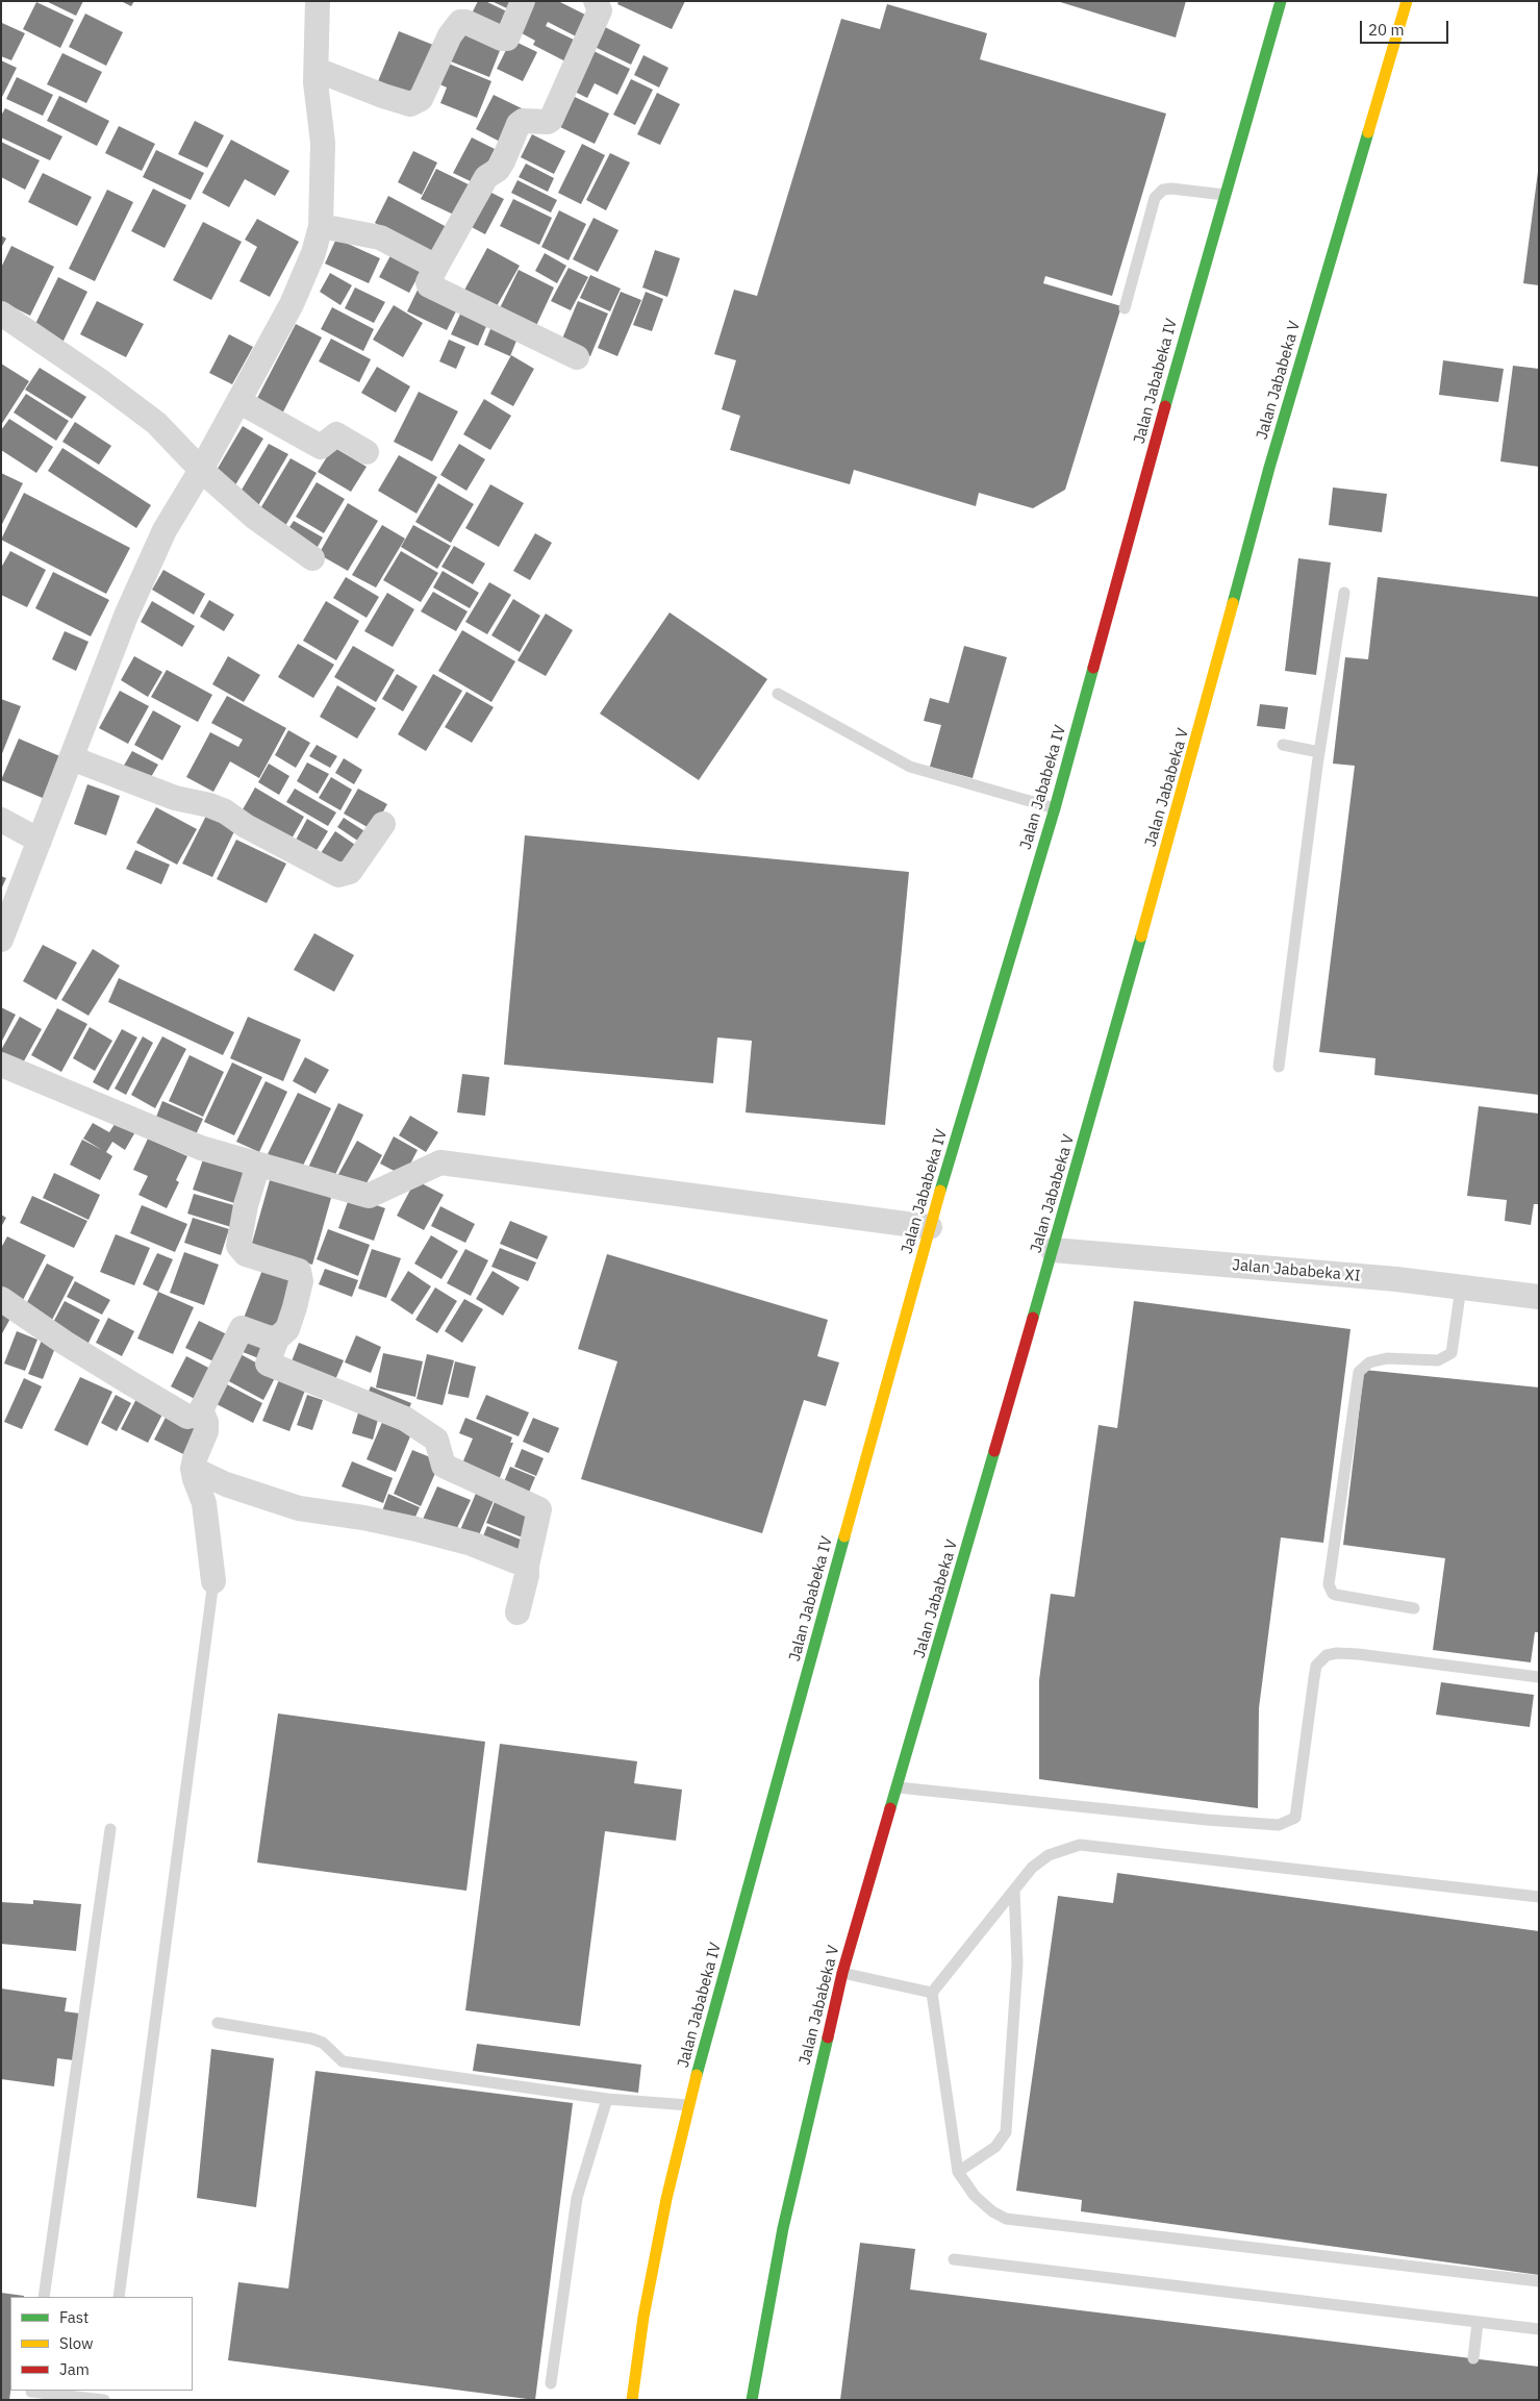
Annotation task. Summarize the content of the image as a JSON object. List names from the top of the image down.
{
  "streets": {
    "street": ["Jalan Jababeka V", "Jalan Jababeka IV", "Jalan Jababeka XI"]
  },
  "crossings": [
    ["Jalan Jababeka V", "Jalan Jababeka XI"]
  ],
  "legend": ["Fast", "Slow", "Jam"],
  "scale_bar": "20 m"
}
